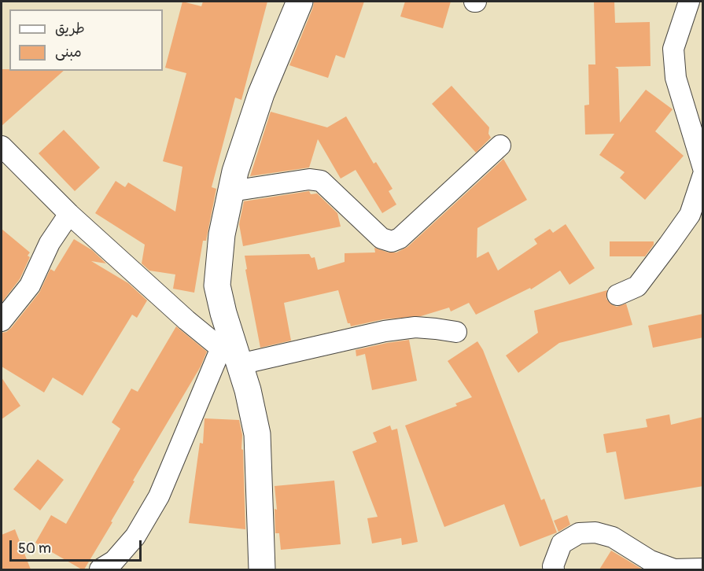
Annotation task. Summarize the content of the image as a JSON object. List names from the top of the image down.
{
  "legend": ["طريق", "مبنى"],
  "scale_bar": "50 m"
}
